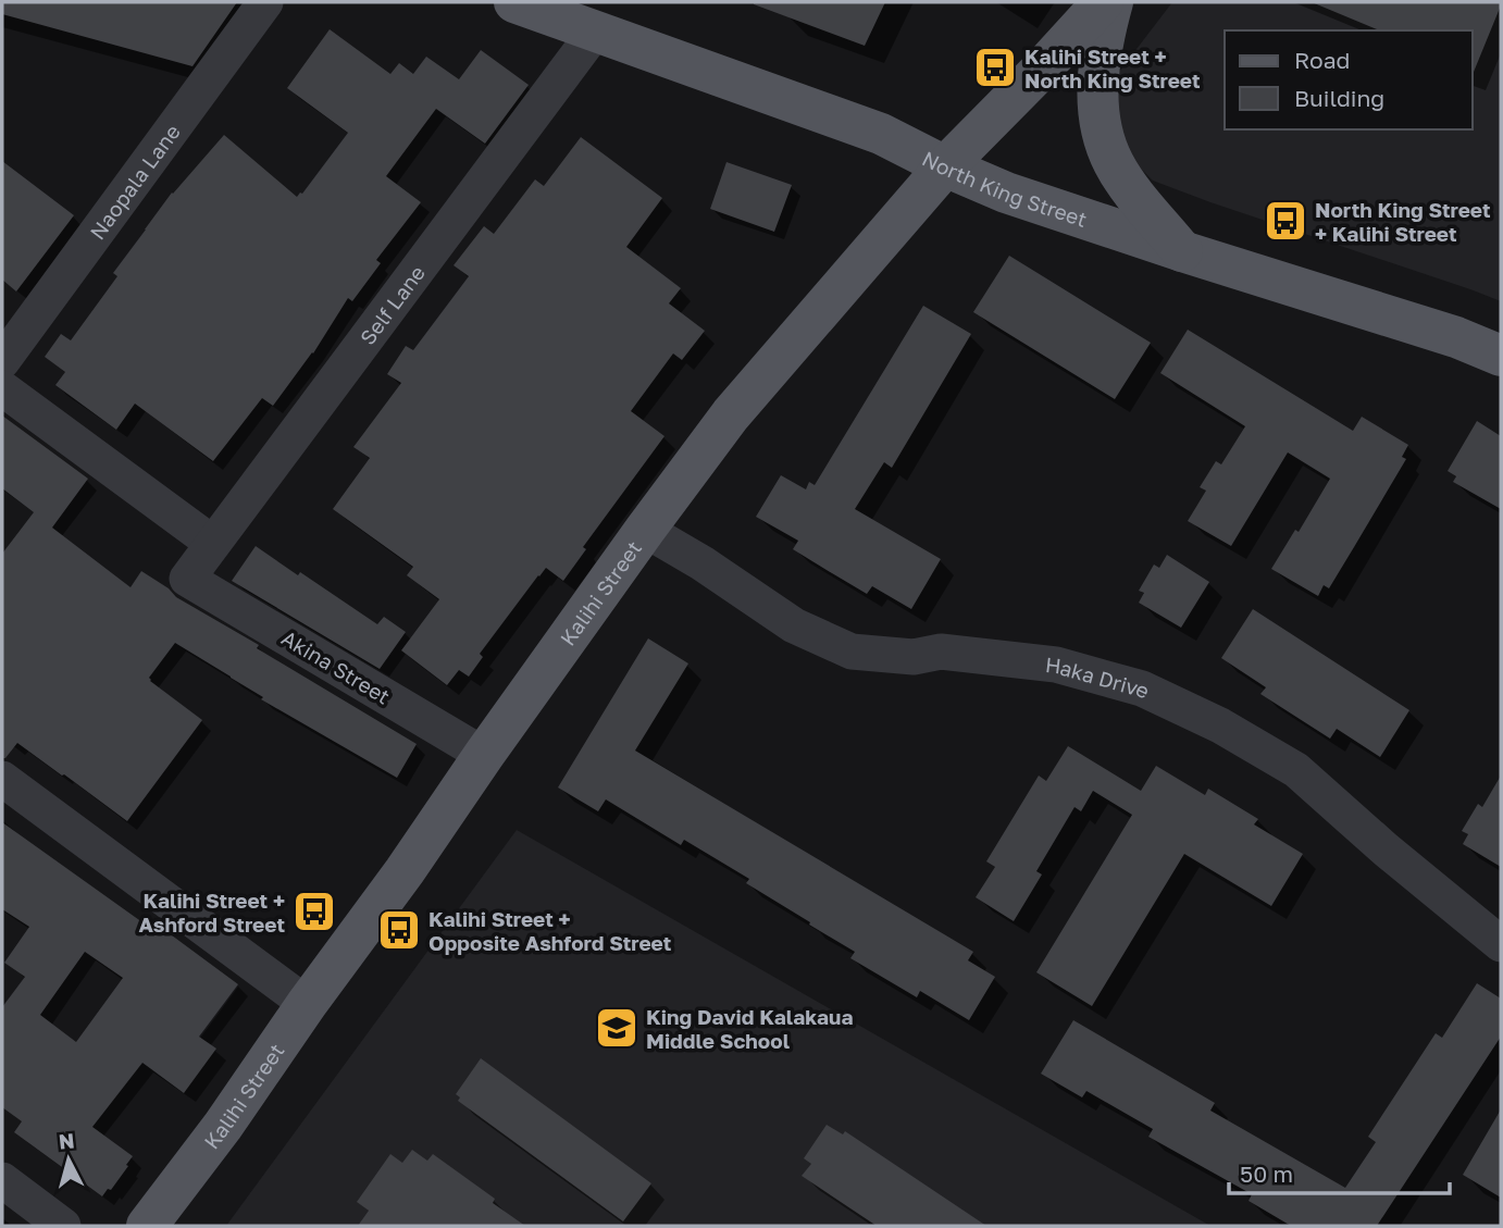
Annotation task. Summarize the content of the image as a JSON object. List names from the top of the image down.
{
  "streets": {
    "main road": ["North King Street", "Kalihi Street"],
    "street": [
      "Naopala Lane",
      "Self Lane",
      "Akina Street",
      "Haka Drive"
    ]
  },
  "crossings": [
    ["North King Street", "Self Lane"],
    ["North King Street", "Kalihi Street"],
    ["Self Lane", "Akina Street"],
    ["Kalihi Street", "Akina Street"],
    ["Kalihi Street", "Haka Drive"]
  ],
  "places": {
    "bus stop": [
      "Kalihi Street + North King Street",
      "North King Street + Kalihi Street",
      "Kalihi Street + Ashford Street",
      "Kalihi Street + Opposite Ashford Street"
    ],
    "school or university": ["King David Kalakaua Middle School"]
  },
  "legend": ["Road", "Building"],
  "scale_bar": "50 m",
  "north": "top"
}
